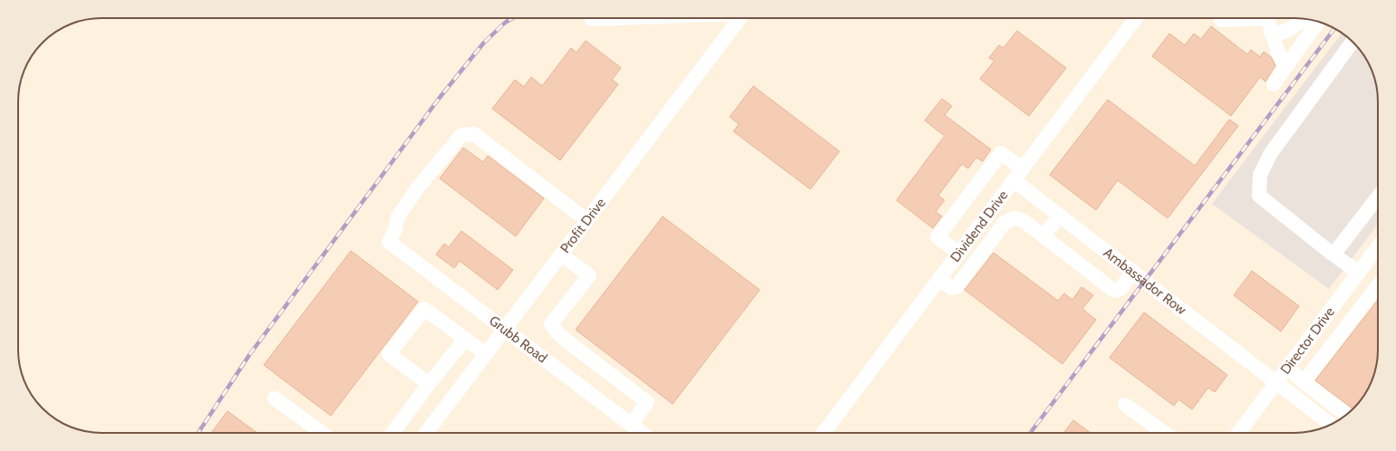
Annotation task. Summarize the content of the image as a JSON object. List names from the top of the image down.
{
  "streets": {
    "street": [
      "Profit Drive",
      "Dividend Drive",
      "Ambassador Row",
      "Grubb Road",
      "Director Drive"
    ]
  },
  "crossings": [
    ["Profit Drive", "Grubb Road"],
    ["Dividend Drive", "Ambassador Row"],
    ["Ambassador Row", "Director Drive"]
  ]
}
